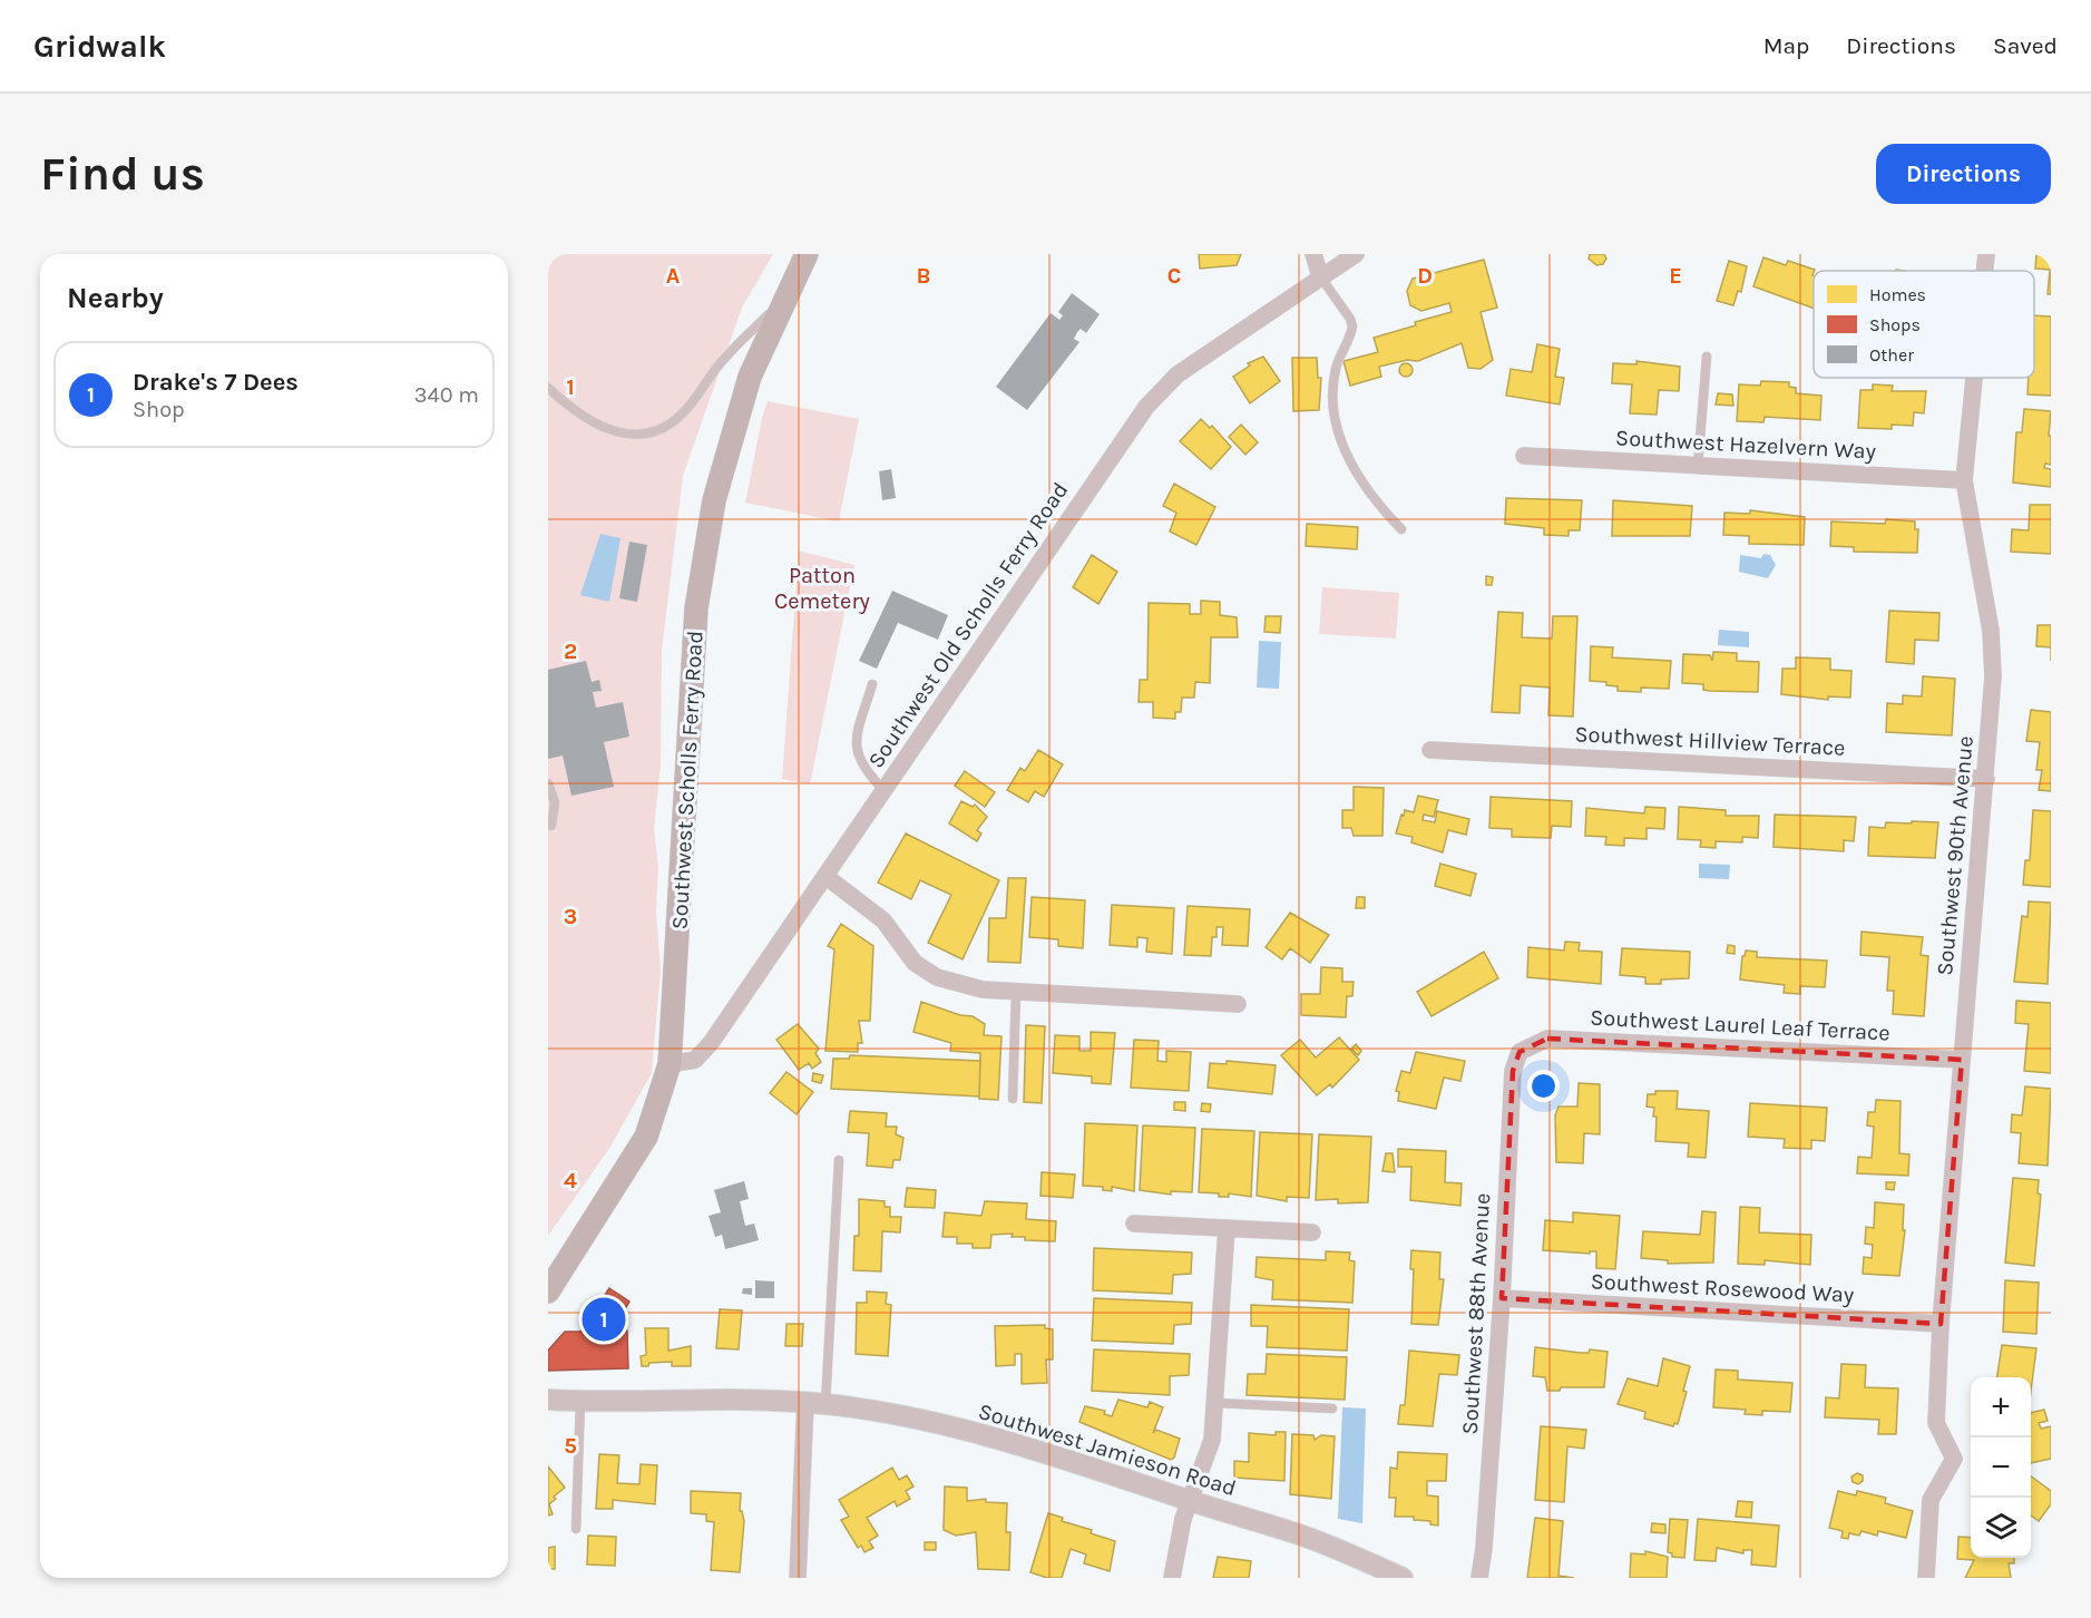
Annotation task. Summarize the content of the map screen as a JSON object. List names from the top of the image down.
{
  "streets": {
    "main road": ["Southwest Scholls Ferry Road"],
    "street": [
      "Southwest Hazelvern Way",
      "Southwest Old Scholls Ferry Road",
      "Southwest Hillview Terrace",
      "Southwest 90th Avenue",
      "Southwest Laurel Leaf Terrace",
      "Southwest Rosewood Way",
      "Southwest 88th Avenue",
      "Southwest Jamieson Road"
    ]
  },
  "crossings": [
    ["Southwest Hazelvern Way", "Southwest 90th Avenue"],
    ["Southwest Old Scholls Ferry Road", "Southwest Scholls Ferry Road"],
    ["Southwest Hillview Terrace", "Southwest 90th Avenue"],
    ["Southwest 90th Avenue", "Southwest Laurel Leaf Terrace"],
    ["Southwest 90th Avenue", "Southwest Rosewood Way"],
    ["Southwest Laurel Leaf Terrace", "Southwest 88th Avenue"],
    ["Southwest Rosewood Way", "Southwest 88th Avenue"]
  ],
  "parks": ["Patton Cemetery"],
  "legend": ["Homes", "Shops", "Other"],
  "page": {
    "header": "Gridwalk",
    "nav": ["Map", "Directions", "Saved"],
    "buttons": "Directions",
    "title": "Find us",
    "heading": "Nearby",
    "list": [
      {
        "mark": "1",
        "name": "Drake's 7 Dees",
        "note": "Shop",
        "value": "340 m"
      }
    ],
    "pins": "1",
    "map_buttons": ["+", "−"]
  },
  "grid": {
    "columns": [
      "A",
      "B",
      "C",
      "D",
      "E"
    ],
    "rows": [
      "1",
      "2",
      "3",
      "4",
      "5"
    ]
  }
}
